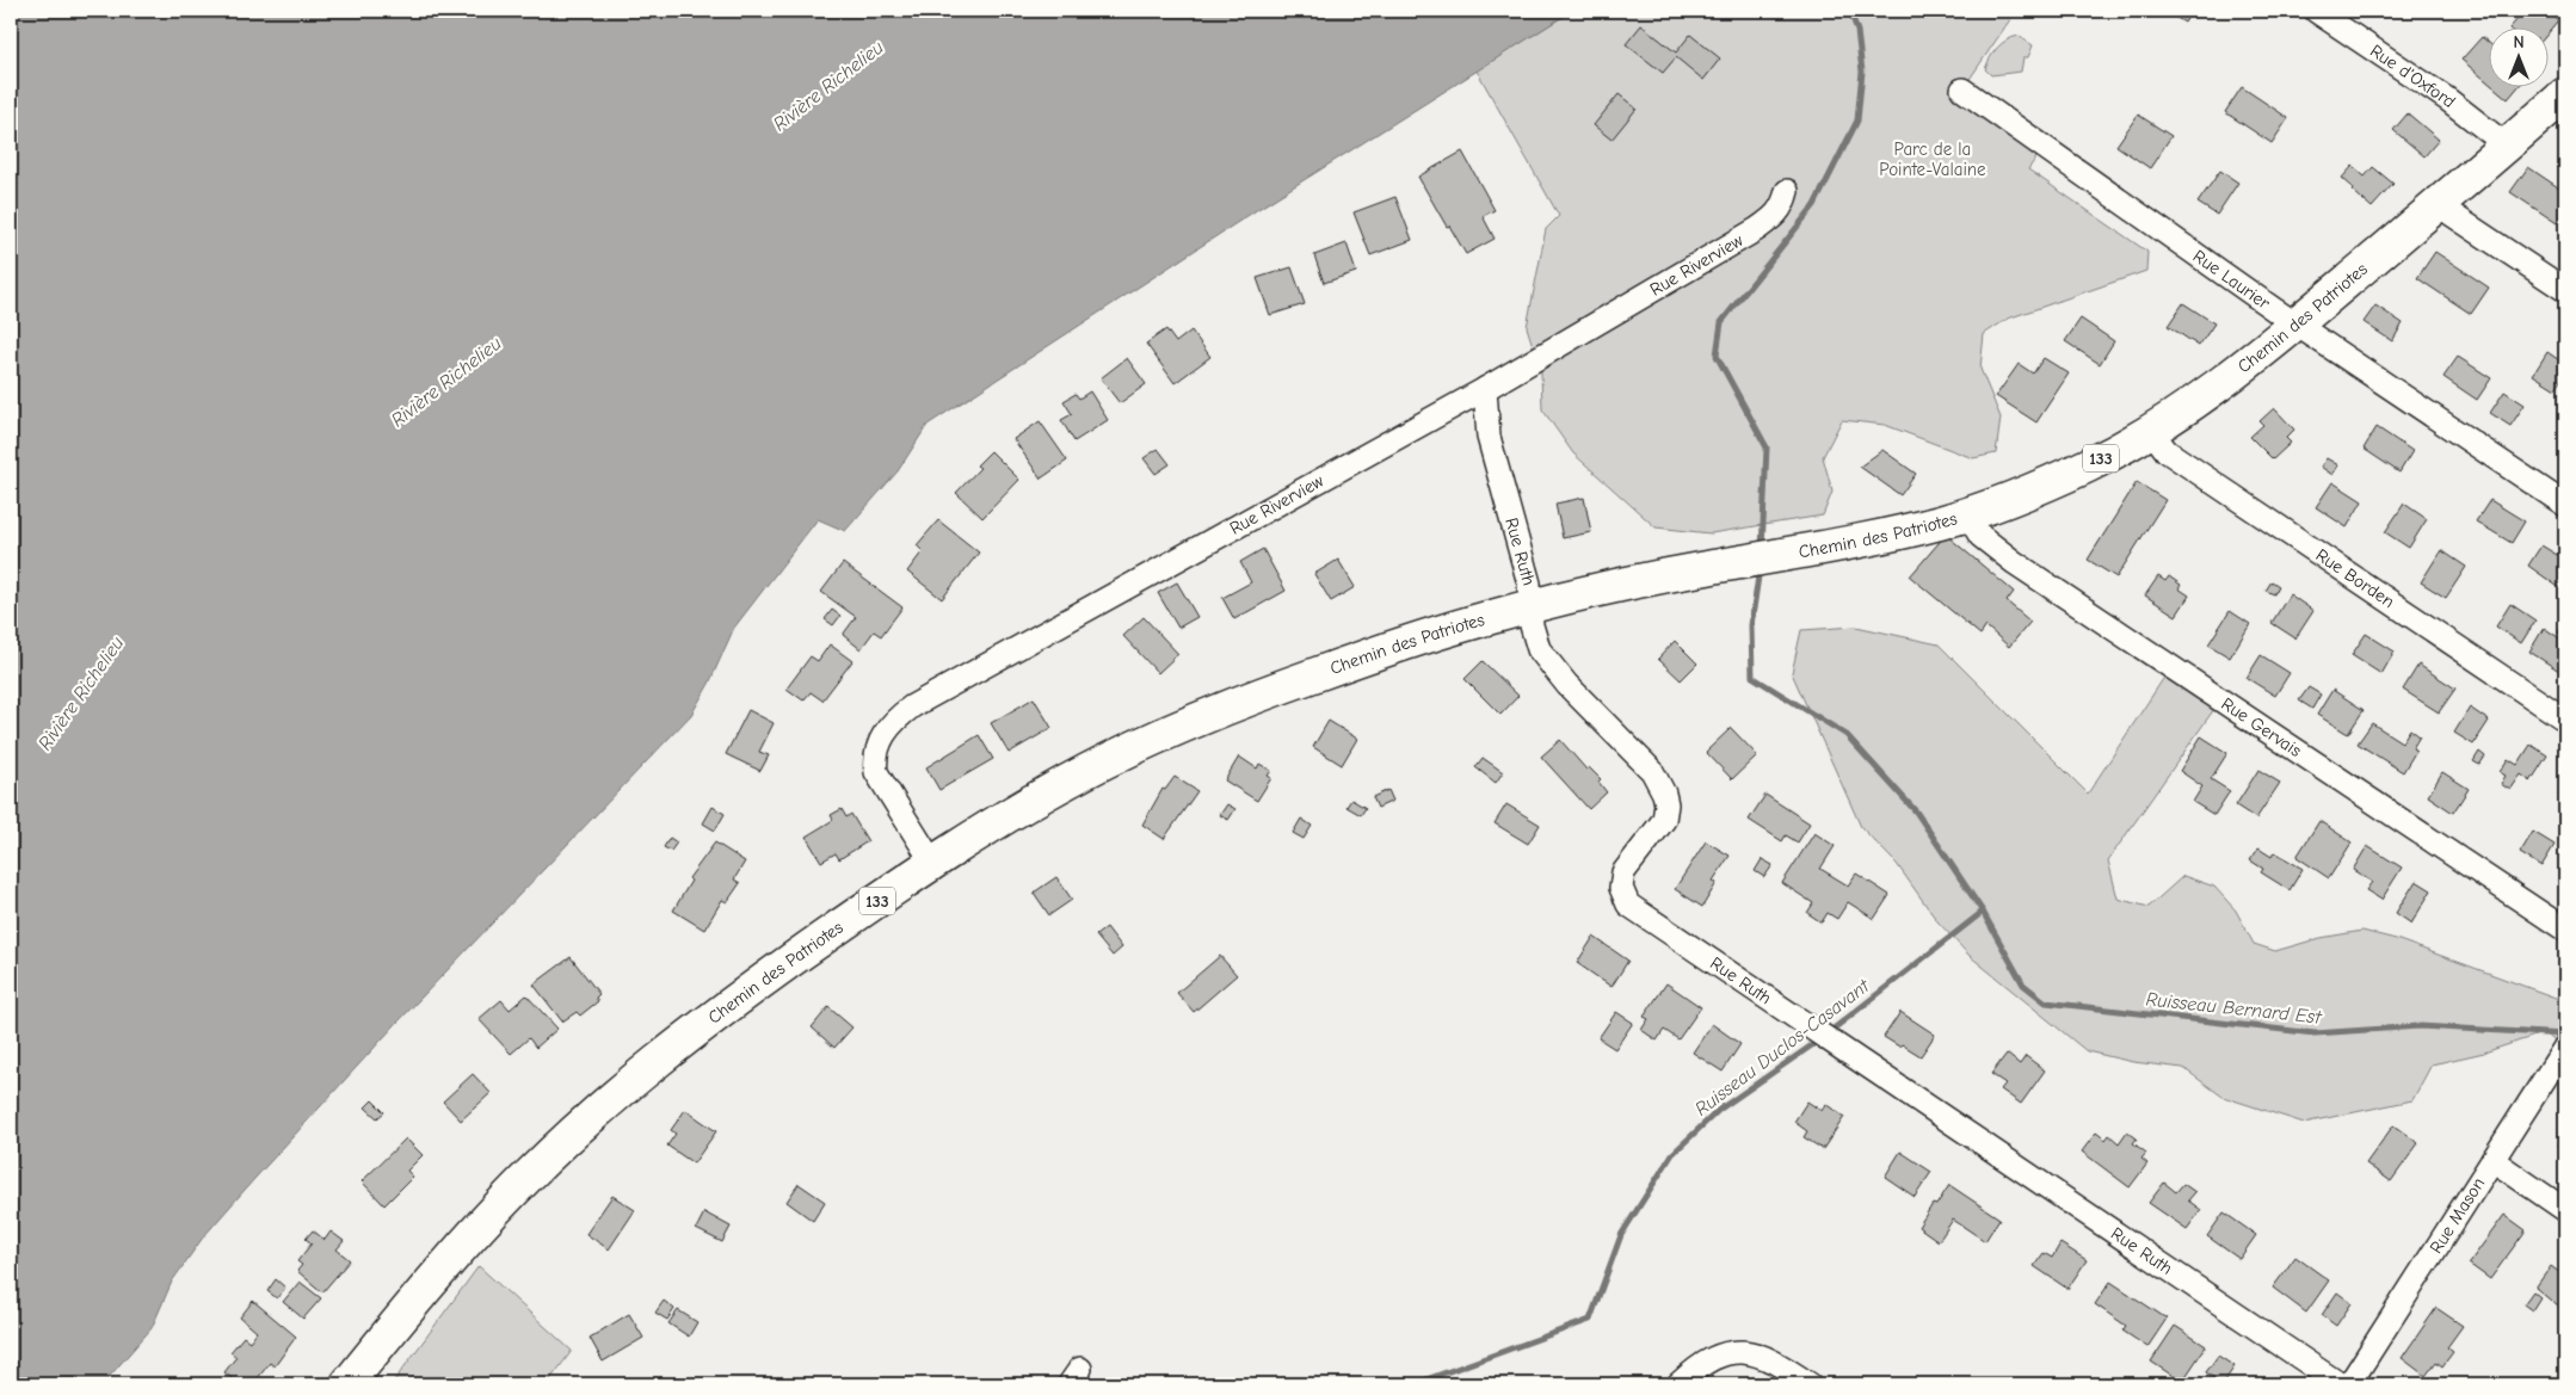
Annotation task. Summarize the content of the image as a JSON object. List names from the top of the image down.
{
  "streets": {
    "main road": ["Chemin des Patriotes", "133"],
    "street": [
      "Rue d'Oxford",
      "Rue Riverview",
      "Rue Laurier",
      "Rue Ruth",
      "Rue Borden",
      "Rue Gervais",
      "Rue Mason"
    ]
  },
  "crossings": [
    ["Rue d'Oxford", "Chemin des Patriotes"],
    ["Rue Riverview", "Chemin des Patriotes"],
    ["Rue Riverview", "Rue Ruth"],
    ["Rue Laurier", "Chemin des Patriotes"],
    ["Chemin des Patriotes", "Rue Ruth"],
    ["Chemin des Patriotes", "Rue Borden"],
    ["Chemin des Patriotes", "Rue Gervais"]
  ],
  "water": ["Rivière Richelieu", "Ruisseau Bernard Est", "Ruisseau Duclos-Casavant"],
  "parks": ["Parc de la Pointe-Valaine"],
  "north": "top"
}
